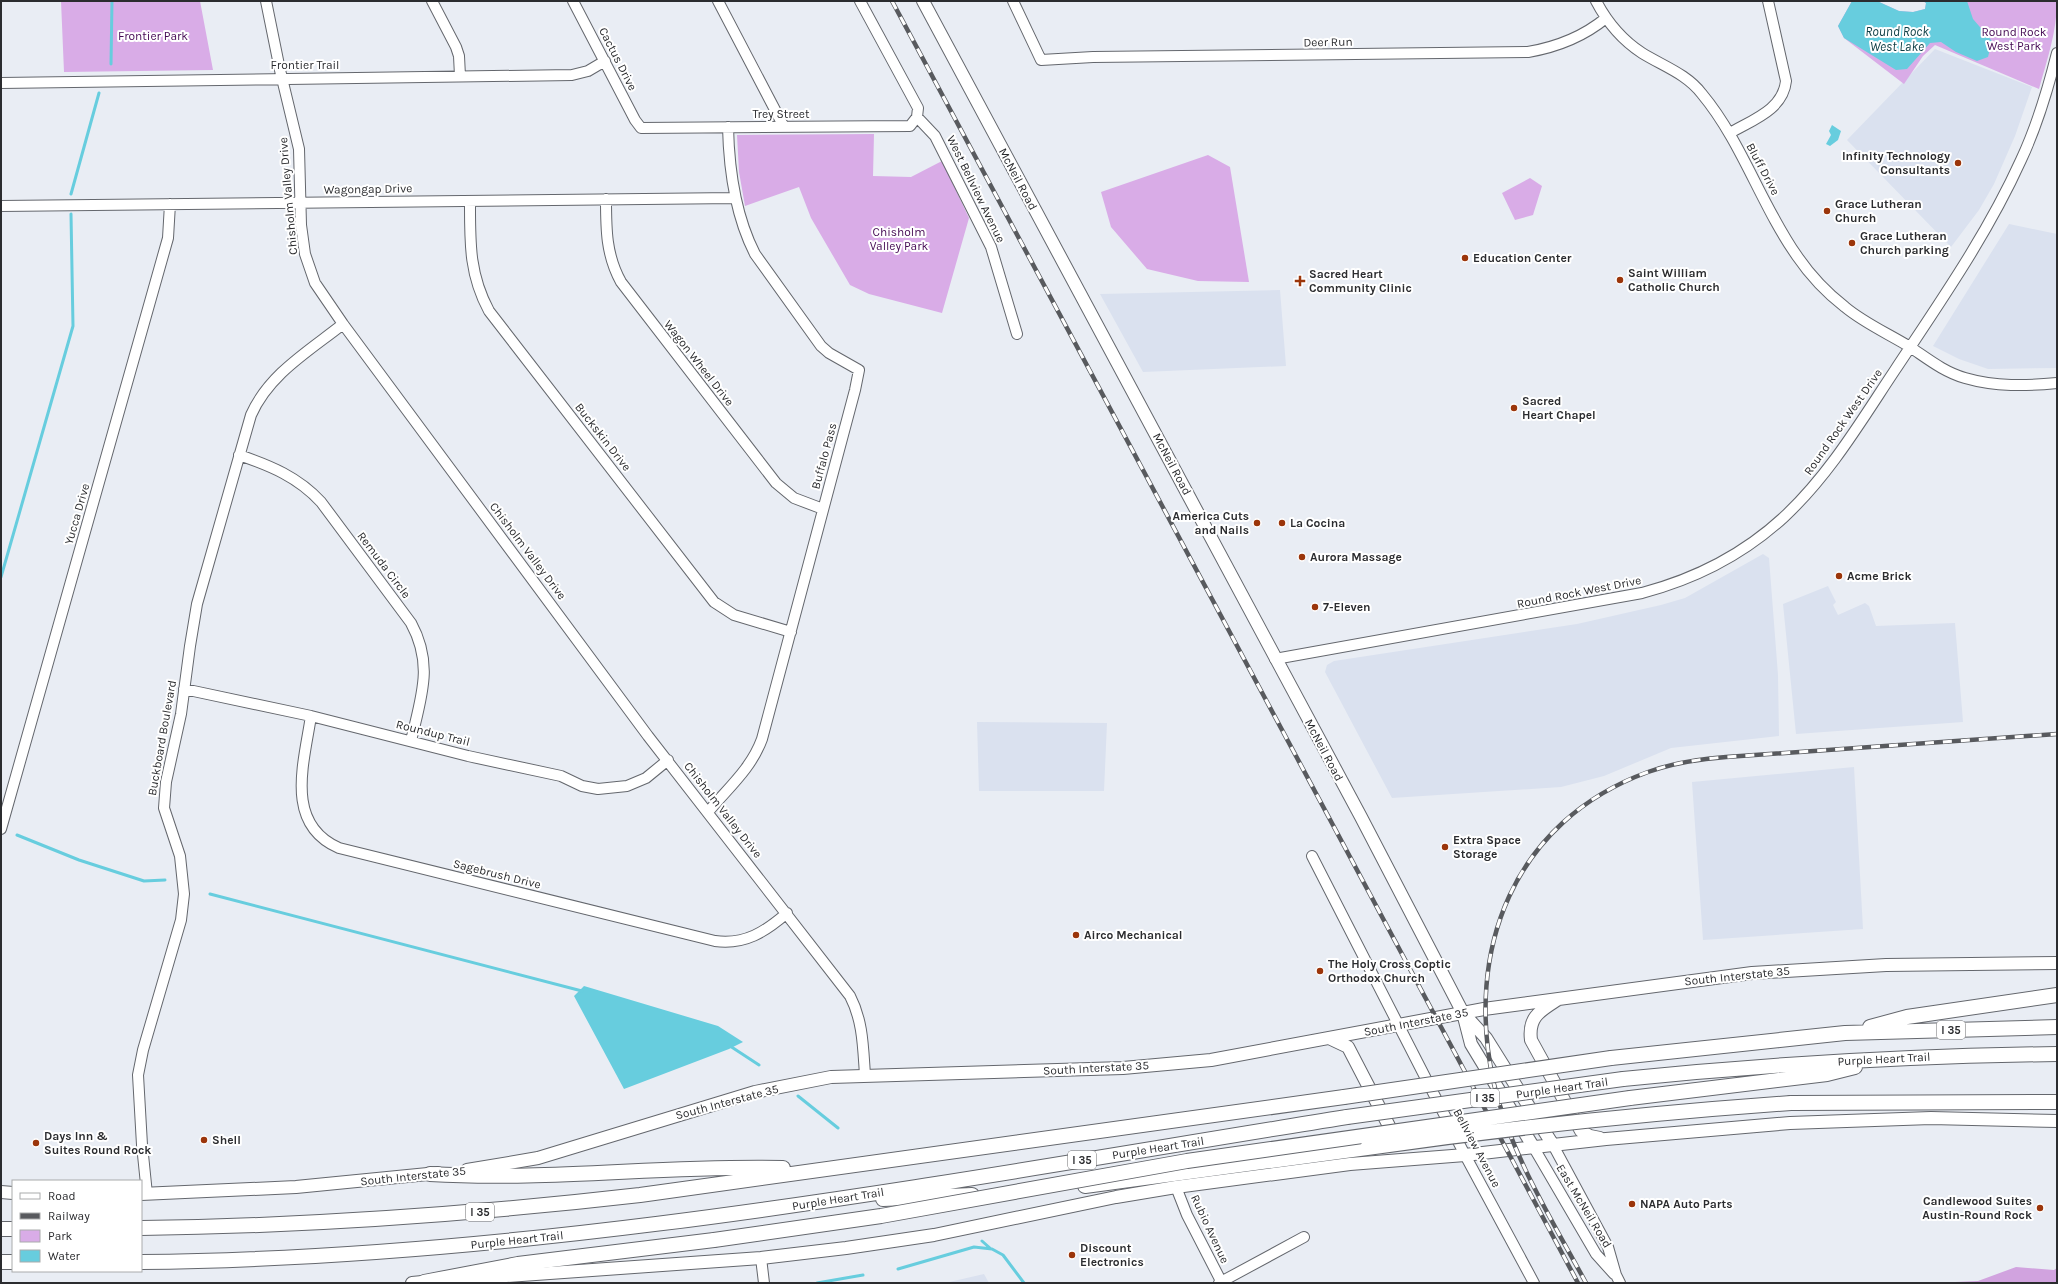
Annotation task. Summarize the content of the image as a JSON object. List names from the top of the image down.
{
  "streets": {
    "highway": ["I 35", "Purple Heart Trail"],
    "main road": ["McNeil Road", "South Interstate 35"],
    "street": [
      "Deer Run",
      "Cactus Drive",
      "Frontier Trail",
      "Trey Street",
      "Bluff Drive",
      "Wagongap Drive",
      "West Bellview Avenue",
      "Chisholm Valley Drive",
      "Wagon Wheel Drive",
      "Round Rock West Drive",
      "Buckskin Drive",
      "Buffalo Pass",
      "Yucca Drive",
      "Remuda Circle",
      "Roundup Trail",
      "Buckboard Boulevard",
      "Sagebrush Drive",
      "Bellview Avenue",
      "East McNeil Road",
      "Rubio Avenue"
    ]
  },
  "crossings": [
    ["Deer Run", "Bluff Drive"],
    ["Cactus Drive", "Frontier Trail"],
    ["Cactus Drive", "Trey Street"],
    ["Frontier Trail", "Chisholm Valley Drive"],
    ["Trey Street", "West Bellview Avenue"],
    ["Trey Street", "Buffalo Pass"],
    ["Bluff Drive", "Round Rock West Drive"],
    ["McNeil Road", "Round Rock West Drive"],
    ["McNeil Road", "South Interstate 35"],
    ["McNeil Road", "East McNeil Road"],
    ["Wagongap Drive", "Chisholm Valley Drive"],
    ["Wagongap Drive", "Wagon Wheel Drive"],
    ["Wagongap Drive", "Buckskin Drive"],
    ["Wagongap Drive", "Buffalo Pass"],
    ["Wagongap Drive", "Yucca Drive"],
    ["Chisholm Valley Drive", "Buffalo Pass"],
    ["Chisholm Valley Drive", "Roundup Trail"],
    ["Chisholm Valley Drive", "Buckboard Boulevard"],
    ["Chisholm Valley Drive", "Sagebrush Drive"],
    ["Chisholm Valley Drive", "South Interstate 35"],
    ["Wagon Wheel Drive", "Buffalo Pass"],
    ["Buckskin Drive", "Buffalo Pass"],
    ["Remuda Circle", "Roundup Trail"],
    ["Remuda Circle", "Buckboard Boulevard"],
    ["Roundup Trail", "Buckboard Boulevard"],
    ["Roundup Trail", "Sagebrush Drive"],
    ["Buckboard Boulevard", "South Interstate 35"],
    ["South Interstate 35", "Bellview Avenue"]
  ],
  "water": ["Round Rock West Lake"],
  "parks": ["Round Rock West Park", "Frontier Park", "Chisholm Valley Park"],
  "places": {
    "other": [
      "Infinity Technology Consultants",
      "Grace Lutheran Church",
      "Grace Lutheran Church parking",
      "Education Center",
      "Saint William Catholic Church",
      "Sacred Heart Chapel",
      "America Cuts and Nails",
      "La Cocina",
      "Aurora Massage",
      "Acme Brick",
      "7-Eleven",
      "Extra Space Storage",
      "Airco Mechanical",
      "The Holy Cross Coptic Orthodox Church",
      "Shell",
      "Days Inn & Suites Round Rock",
      "NAPA Auto Parts",
      "Candlewood Suites Austin-Round Rock",
      "Discount Electronics"
    ],
    "health": ["Sacred Heart Community Clinic"]
  },
  "legend": [
    "Road",
    "Railway",
    "Park",
    "Water"
  ]
}
